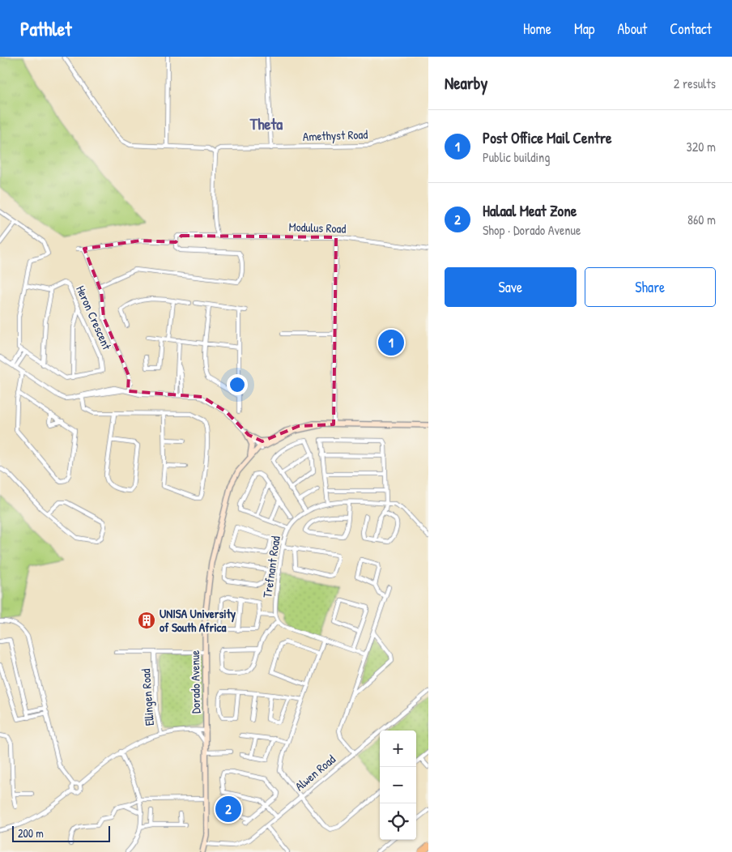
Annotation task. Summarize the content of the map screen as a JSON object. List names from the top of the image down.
{
  "streets": {
    "street": [
      "Amethyst Road",
      "Modulus Road",
      "Heron Crescent",
      "Trefnant Road",
      "Dorado Avenue",
      "Ellingen Road",
      "Alwen Road"
    ]
  },
  "crossings": [
    ["Dorado Avenue", "Alwen Road"]
  ],
  "districts": ["Theta"],
  "places": {
    "building": ["UNISA University of South Africa"]
  },
  "scale_bar": "200 m",
  "page": {
    "header": "Pathlet",
    "nav": [
      "Home",
      "Map",
      "About",
      "Contact"
    ],
    "heading": ["Nearby", "2 results"],
    "list": [
      {
        "mark": "1",
        "name": "Post Office Mail Centre",
        "note": "Public building",
        "value": "320 m"
      },
      {
        "mark": "2",
        "name": "Halaal Meat Zone",
        "note": "Shop · Dorado Avenue",
        "value": "860 m"
      }
    ],
    "buttons": ["Save", "Share"],
    "pins": ["1", "2"],
    "map_buttons": ["+", "−"],
    "scale": "200 m"
  }
}
